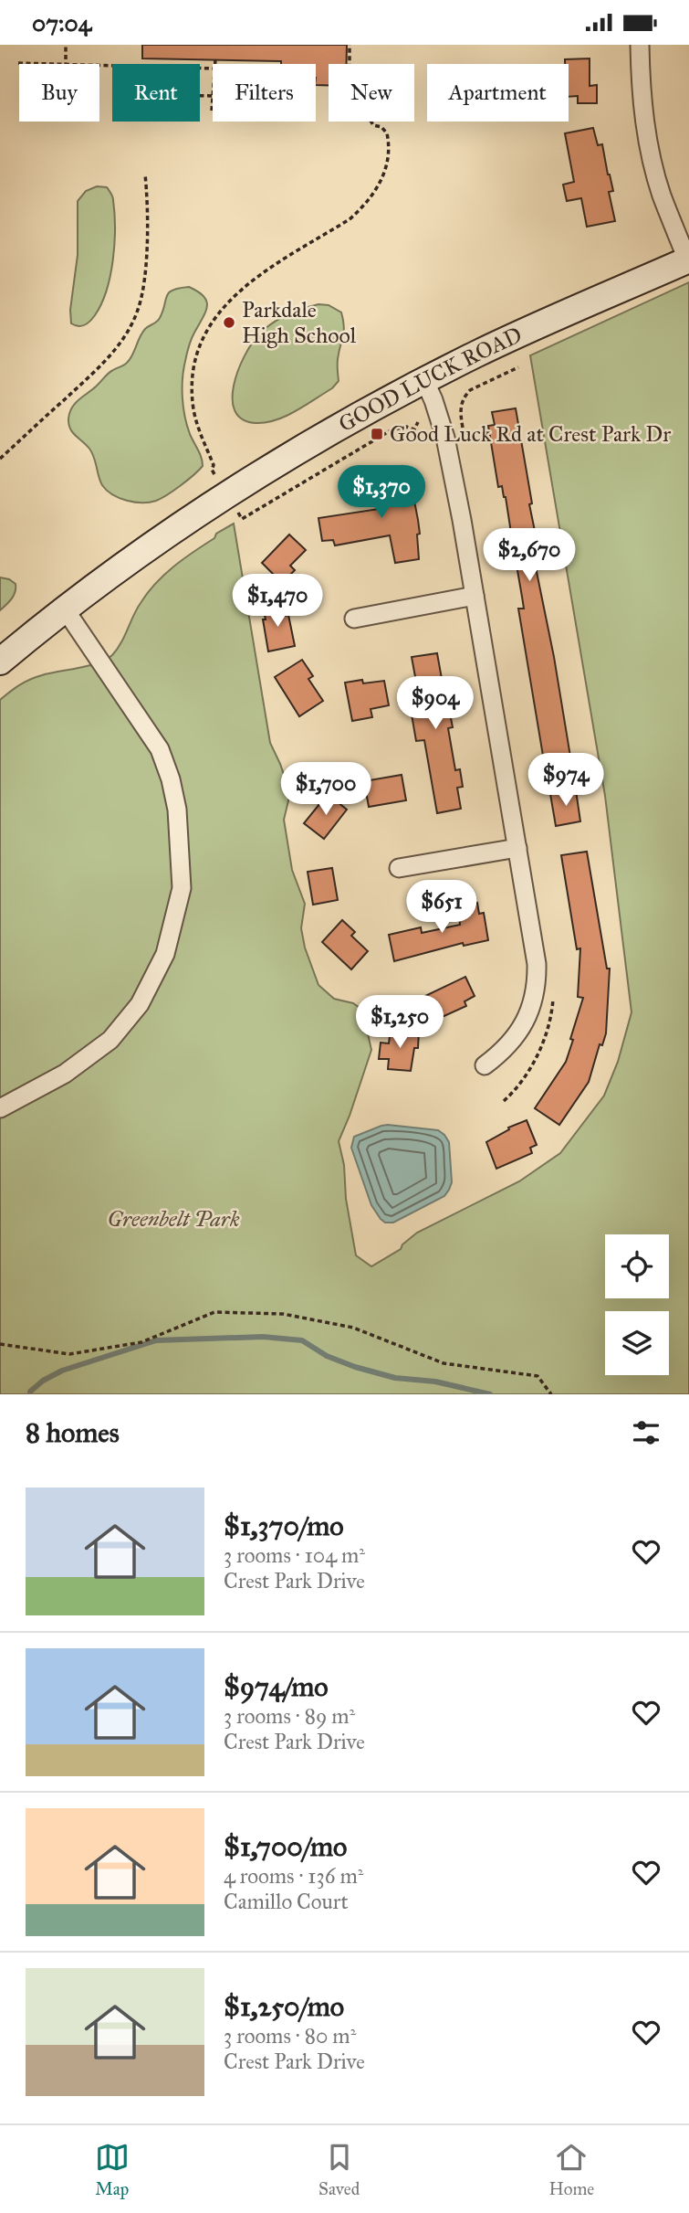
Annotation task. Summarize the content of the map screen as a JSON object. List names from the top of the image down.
{
  "streets": {
    "main road": ["GOOD LUCK ROAD"]
  },
  "parks": ["Greenbelt Park"],
  "places": {
    "other": ["Parkdale High School"],
    "transit": ["Good Luck Rd at Crest Park Dr"]
  },
  "page": {
    "status": "07:04",
    "chip": [
      "Buy",
      "Rent",
      "Filters",
      "New",
      "Apartment"
    ],
    "price": [
      "$1,370",
      "$2,670",
      "$1,470",
      "$904",
      "$974",
      "$1,700",
      "$651",
      "$1,250"
    ],
    "heading": "8 homes",
    "list": [
      {
        "name": "$1,370/mo",
        "note": "3 rooms · 104 m² · Crest Park Drive"
      },
      {
        "name": "$974/mo",
        "note": "3 rooms · 89 m² · Crest Park Drive"
      },
      {
        "name": "$1,700/mo",
        "note": "4 rooms · 136 m² · Camillo Court"
      },
      {
        "name": "$1,250/mo",
        "note": "3 rooms · 80 m² · Crest Park Drive"
      }
    ],
    "tabs": ["Map", "Saved", "Home"]
  }
}
